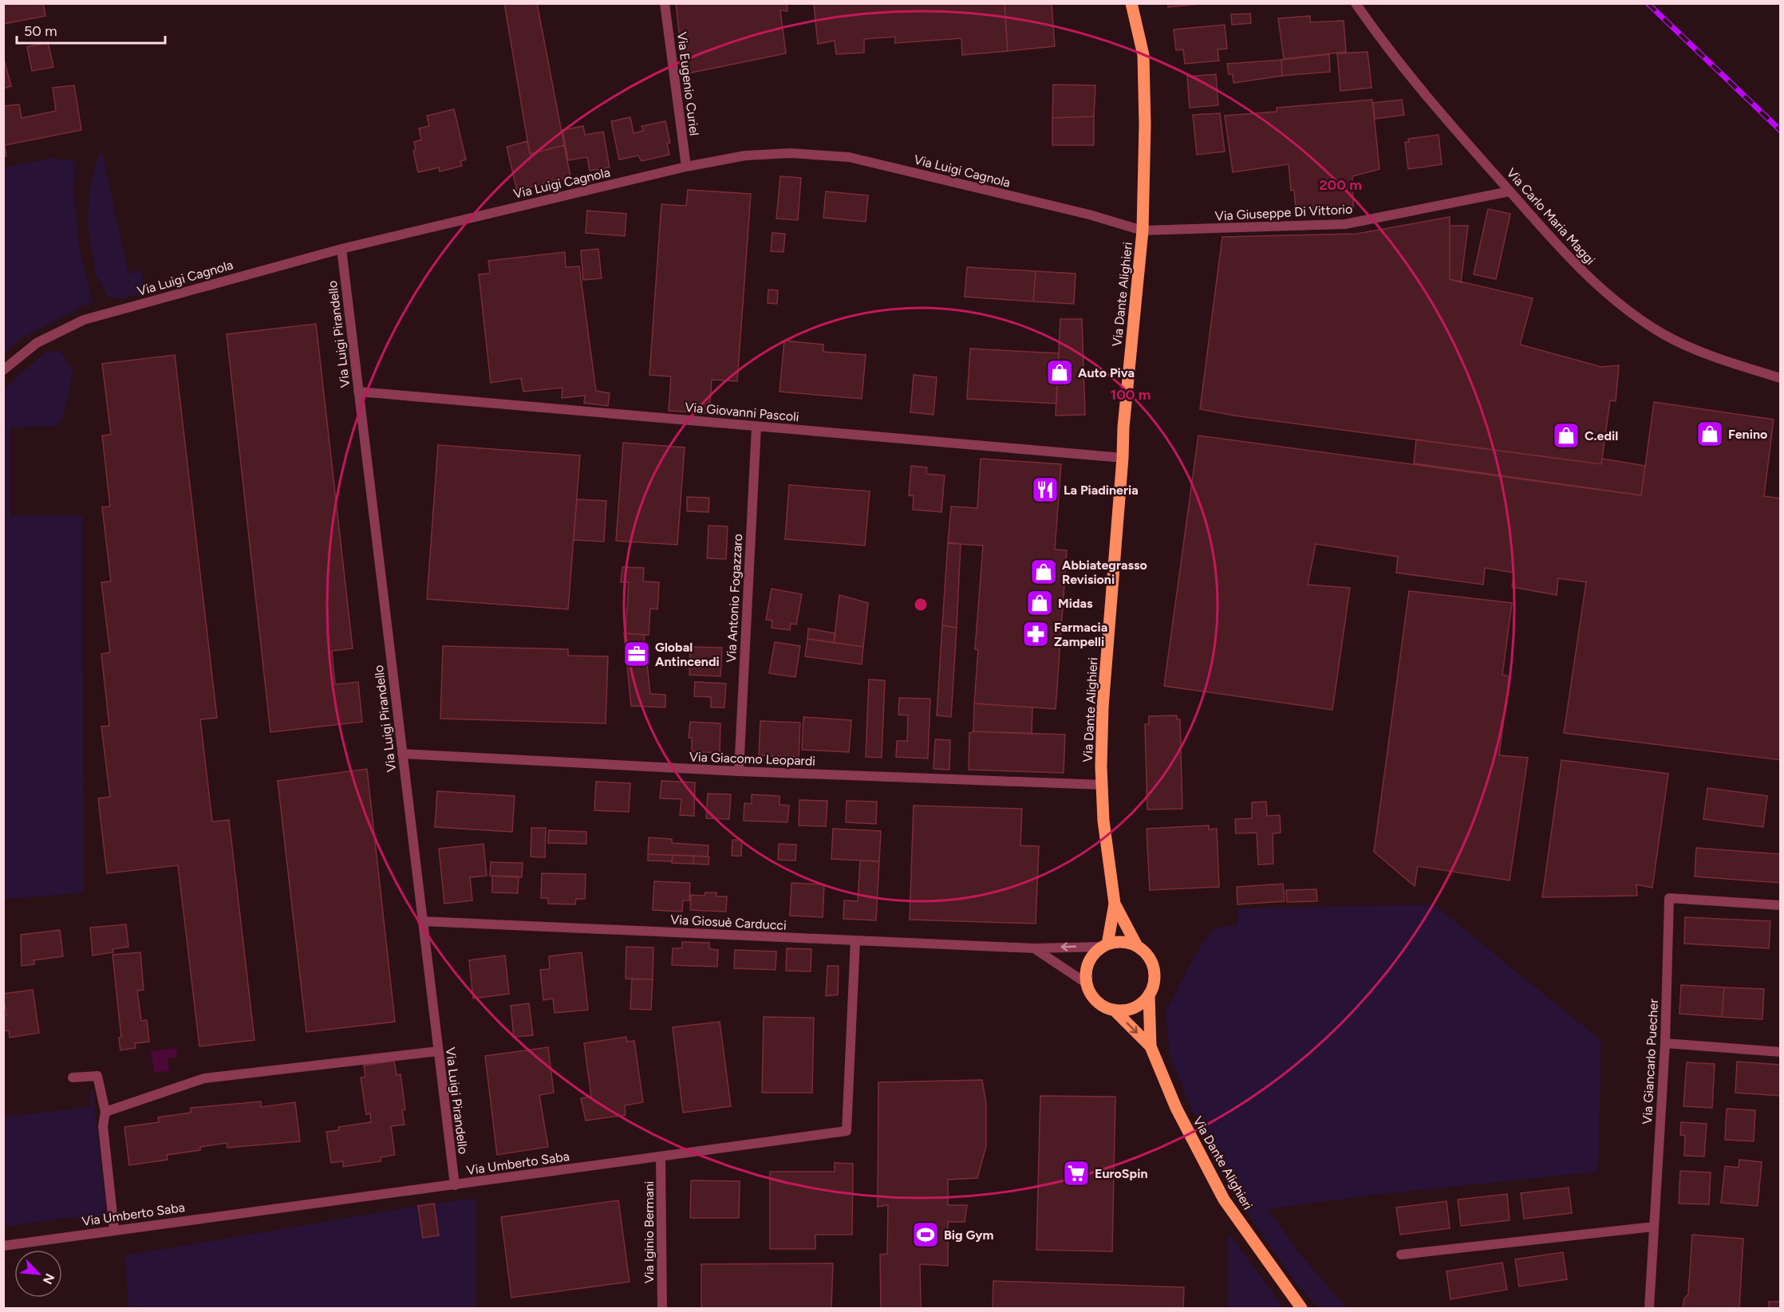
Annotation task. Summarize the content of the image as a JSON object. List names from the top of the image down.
{
  "streets": {
    "main road": ["Via Dante Alighieri"],
    "street": [
      "Via Eugenio Curiel",
      "Via Luigi Cagnola",
      "Via Giuseppe Di Vittorio",
      "Via Carlo Maria Maggi",
      "Via Luigi Pirandello",
      "Via Giovanni Pascoli",
      "Via Antonio Fogazzaro",
      "Via Giacomo Leopardi",
      "Via Giosuè Carducci",
      "Via Giancarlo Puecher",
      "Via Umberto Saba",
      "Via Iginio Bermani"
    ]
  },
  "crossings": [
    ["Via Eugenio Curiel", "Via Luigi Cagnola"],
    ["Via Luigi Cagnola", "Via Giuseppe Di Vittorio"],
    ["Via Luigi Cagnola", "Via Dante Alighieri"],
    ["Via Luigi Cagnola", "Via Luigi Pirandello"],
    ["Via Giuseppe Di Vittorio", "Via Carlo Maria Maggi"],
    ["Via Giuseppe Di Vittorio", "Via Dante Alighieri"],
    ["Via Dante Alighieri", "Via Giovanni Pascoli"],
    ["Via Dante Alighieri", "Via Giacomo Leopardi"],
    ["Via Dante Alighieri", "Via Giosuè Carducci"],
    ["Via Luigi Pirandello", "Via Giovanni Pascoli"],
    ["Via Luigi Pirandello", "Via Giacomo Leopardi"],
    ["Via Luigi Pirandello", "Via Giosuè Carducci"],
    ["Via Luigi Pirandello", "Via Umberto Saba"],
    ["Via Giovanni Pascoli", "Via Antonio Fogazzaro"],
    ["Via Antonio Fogazzaro", "Via Giacomo Leopardi"],
    ["Via Giosuè Carducci", "Via Umberto Saba"],
    ["Via Umberto Saba", "Via Iginio Bermani"]
  ],
  "places": {
    "shop": [
      "Auto Piva",
      "Fenino",
      "C.edil",
      "Abbiategrasso Revisioni",
      "Midas"
    ],
    "restaurant": ["La Piadineria"],
    "pharmacy": ["Farmacia Zampelli"],
    "office": ["Global Antincendi"],
    "supermarket": ["EuroSpin"],
    "sports": ["Big Gym"]
  },
  "scale_bar": "50 m",
  "north": "bottom right",
  "rings": ["200 m", "100 m"]
}
